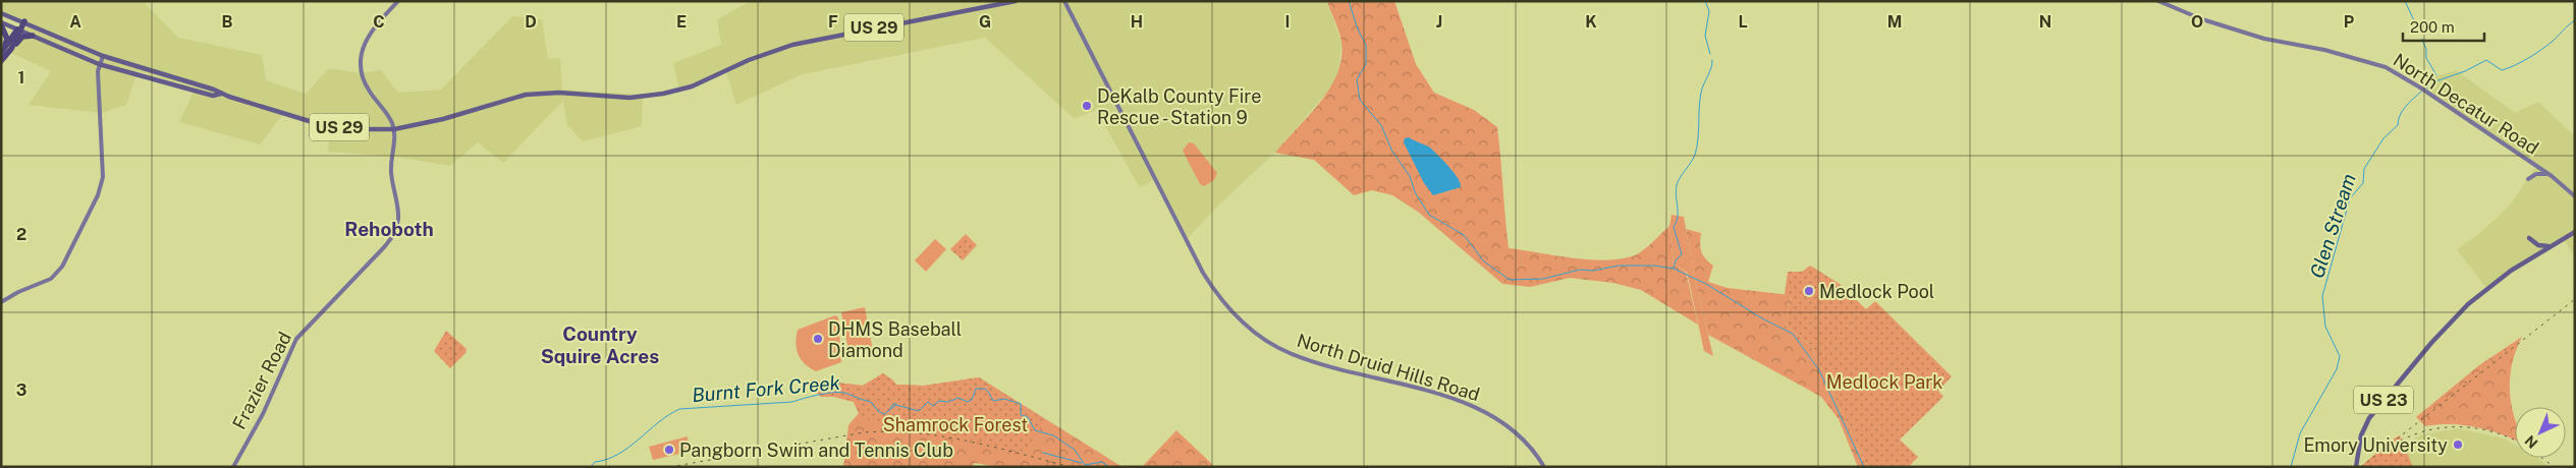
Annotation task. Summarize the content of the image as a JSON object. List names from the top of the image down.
{
  "streets": {
    "main road": [
      "US 29",
      "North Decatur Road",
      "North Druid Hills Road",
      "Frazier Road",
      "US 23"
    ]
  },
  "crossings": [
    ["US 29", "Frazier Road"]
  ],
  "districts": ["Rehoboth", "Country Squire Acres"],
  "water": ["Glen Stream", "Burnt Fork Creek"],
  "parks": ["Medlock Park", "Shamrock Forest"],
  "places": [
    "DeKalb County Fire Rescue - Station 9",
    "Medlock Pool",
    "DHMS Baseball Diamond",
    "Emory University",
    "Pangborn Swim and Tennis Club"
  ],
  "scale_bar": "200 m",
  "north": "bottom left",
  "grid": {
    "columns": [
      "A",
      "B",
      "C",
      "D",
      "E",
      "F",
      "G",
      "H",
      "I",
      "J",
      "K",
      "L",
      "M",
      "N",
      "O",
      "P"
    ],
    "rows": ["1", "2", "3"]
  }
}
